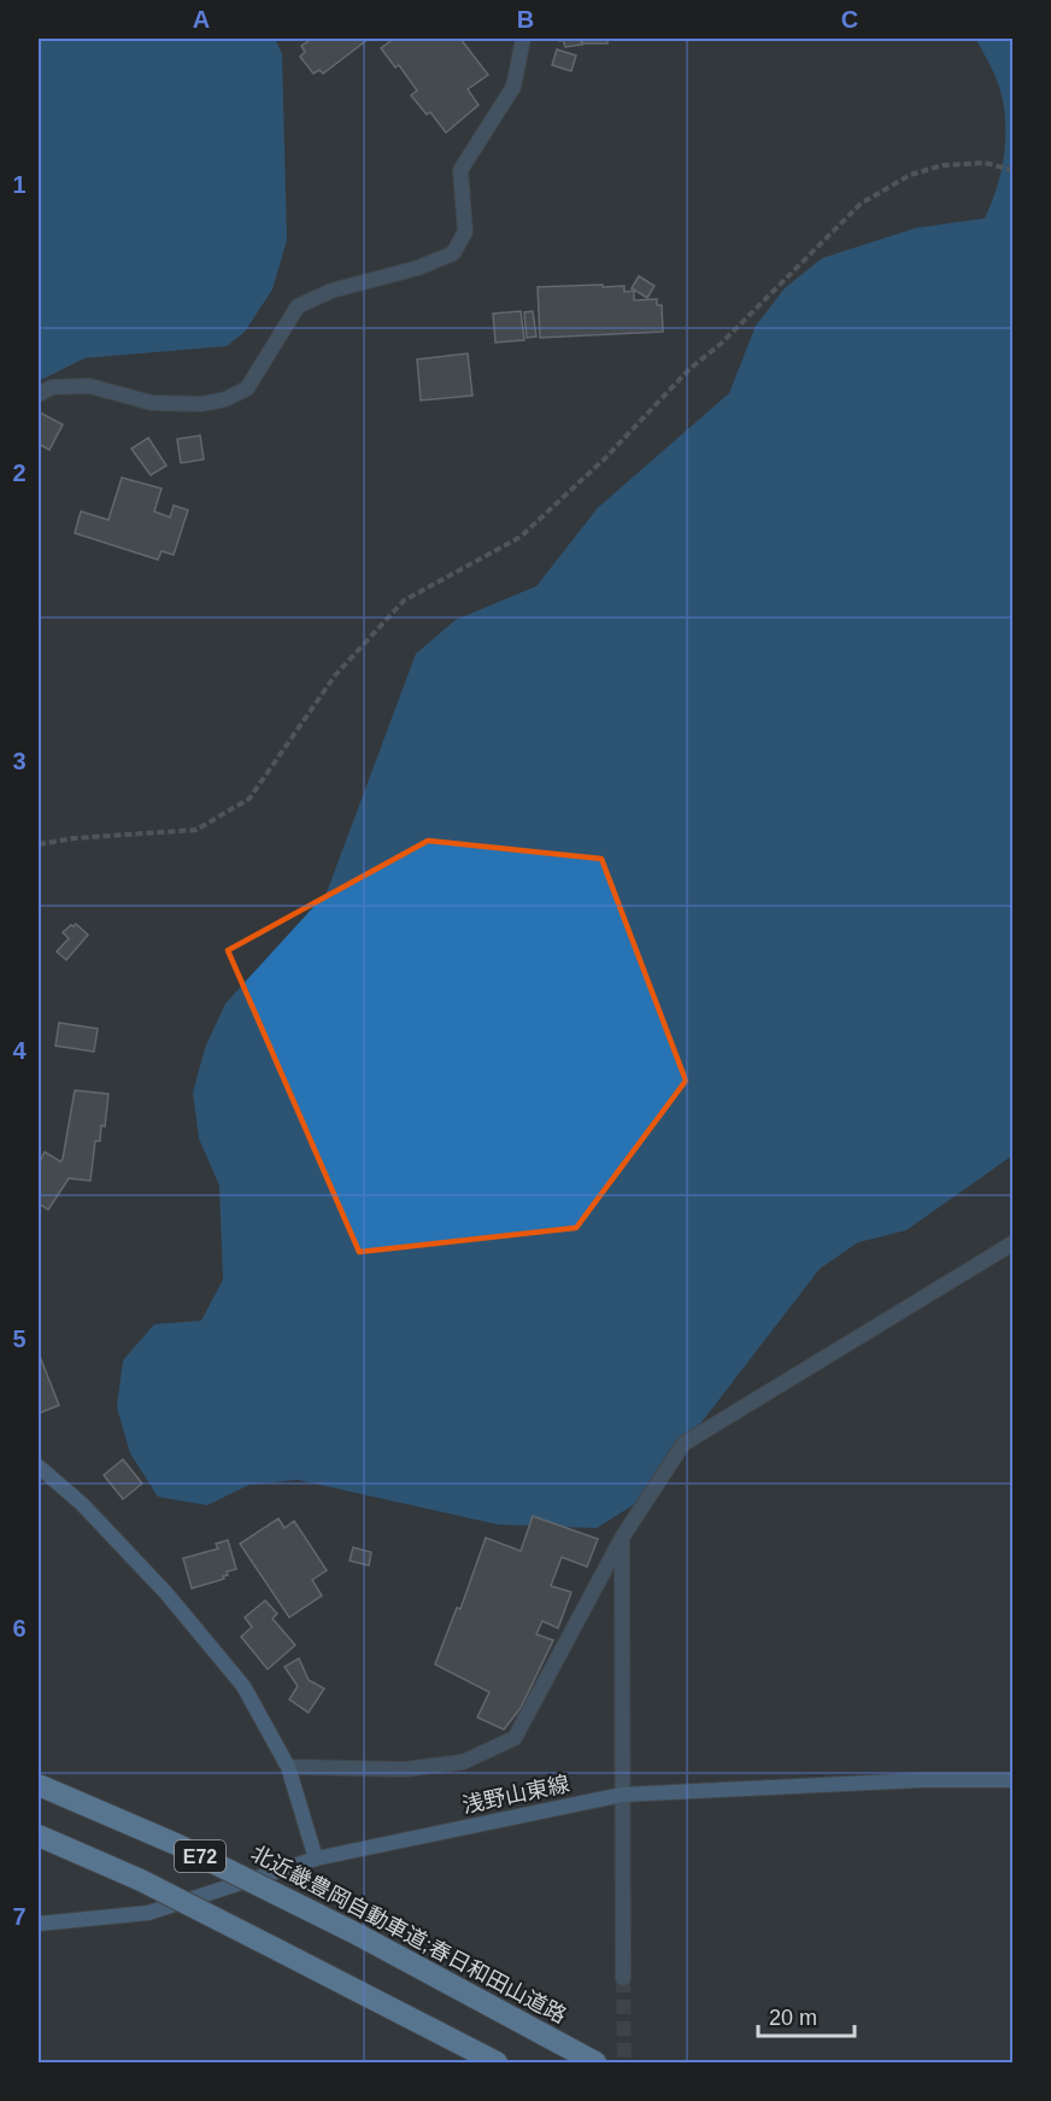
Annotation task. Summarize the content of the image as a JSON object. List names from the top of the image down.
{
  "streets": {
    "highway": ["E72", "北近畿豊岡自動車道;春日和田山道路"],
    "main road": ["浅野山東線"]
  },
  "scale_bar": "20 m",
  "grid": {
    "columns": ["A", "B", "C"],
    "rows": [
      "1",
      "2",
      "3",
      "4",
      "5",
      "6",
      "7"
    ]
  }
}
